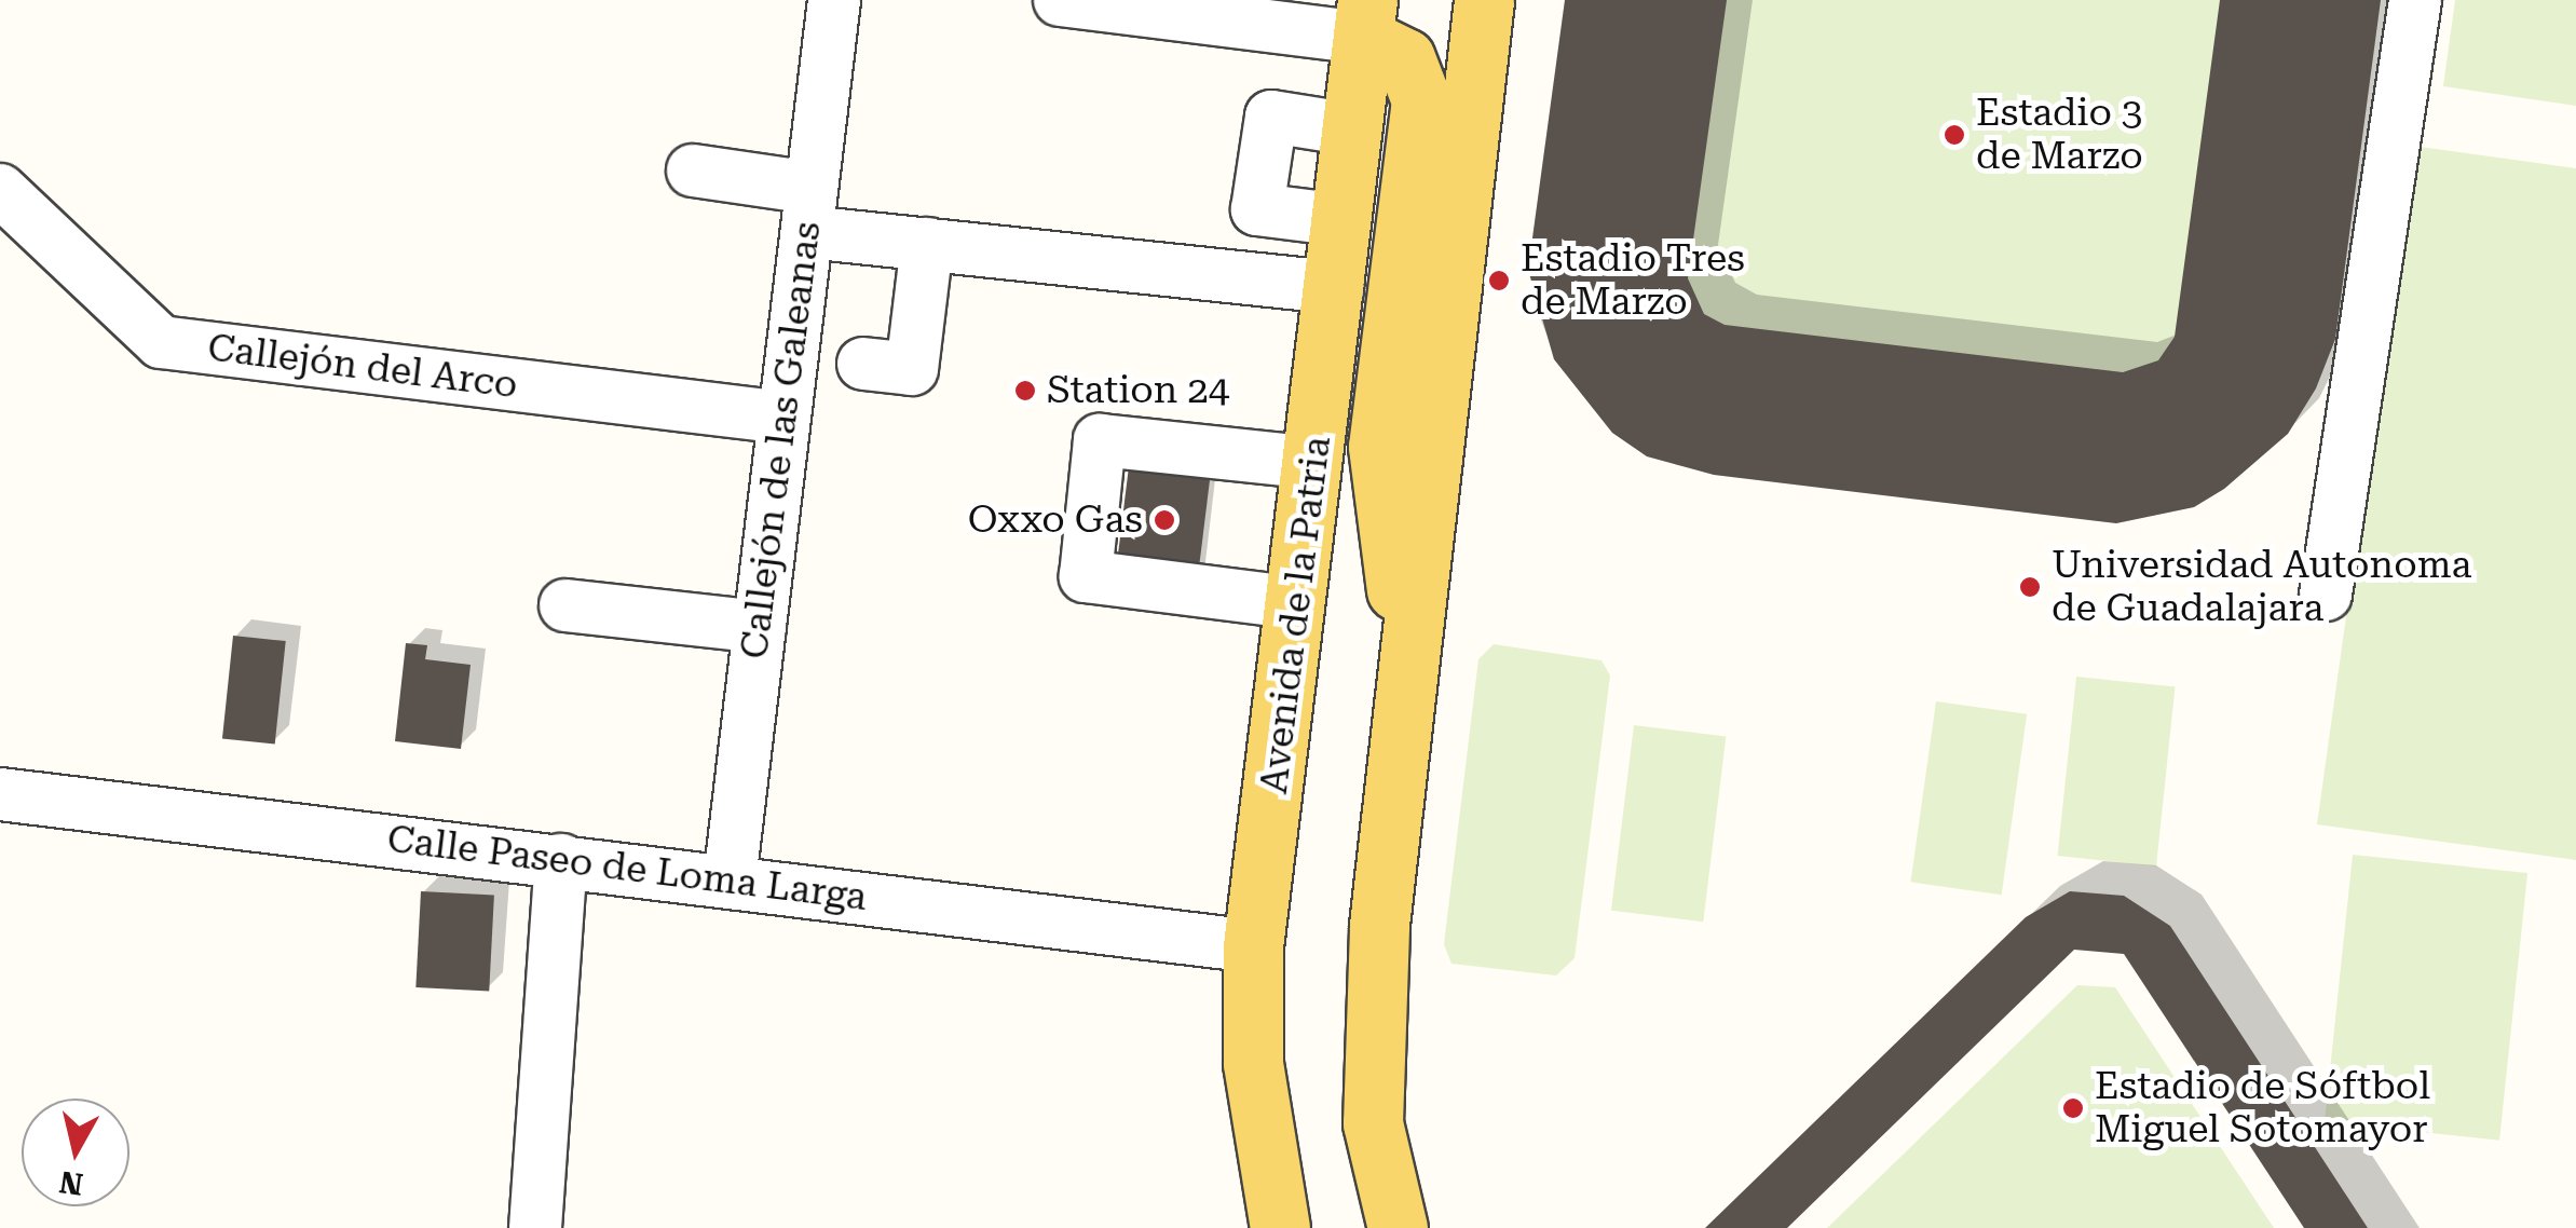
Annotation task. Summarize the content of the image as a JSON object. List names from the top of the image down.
{
  "streets": {
    "main road": ["Avenida de la Patria"],
    "street": ["Callejón del Arco", "Callejón de las Galeanas", "Calle Paseo de Loma Larga"]
  },
  "crossings": [
    ["Callejón del Arco", "Callejón de las Galeanas"],
    ["Callejón de las Galeanas", "Calle Paseo de Loma Larga"],
    ["Avenida de la Patria", "Calle Paseo de Loma Larga"]
  ],
  "places": [
    "Estadio 3 de Marzo",
    "Estadio Tres de Marzo",
    "Station 24",
    "Oxxo Gas",
    "Universidad Autonoma de Guadalajara",
    "Estadio de Sóftbol Miguel Sotomayor"
  ],
  "north": "bottom"
}
